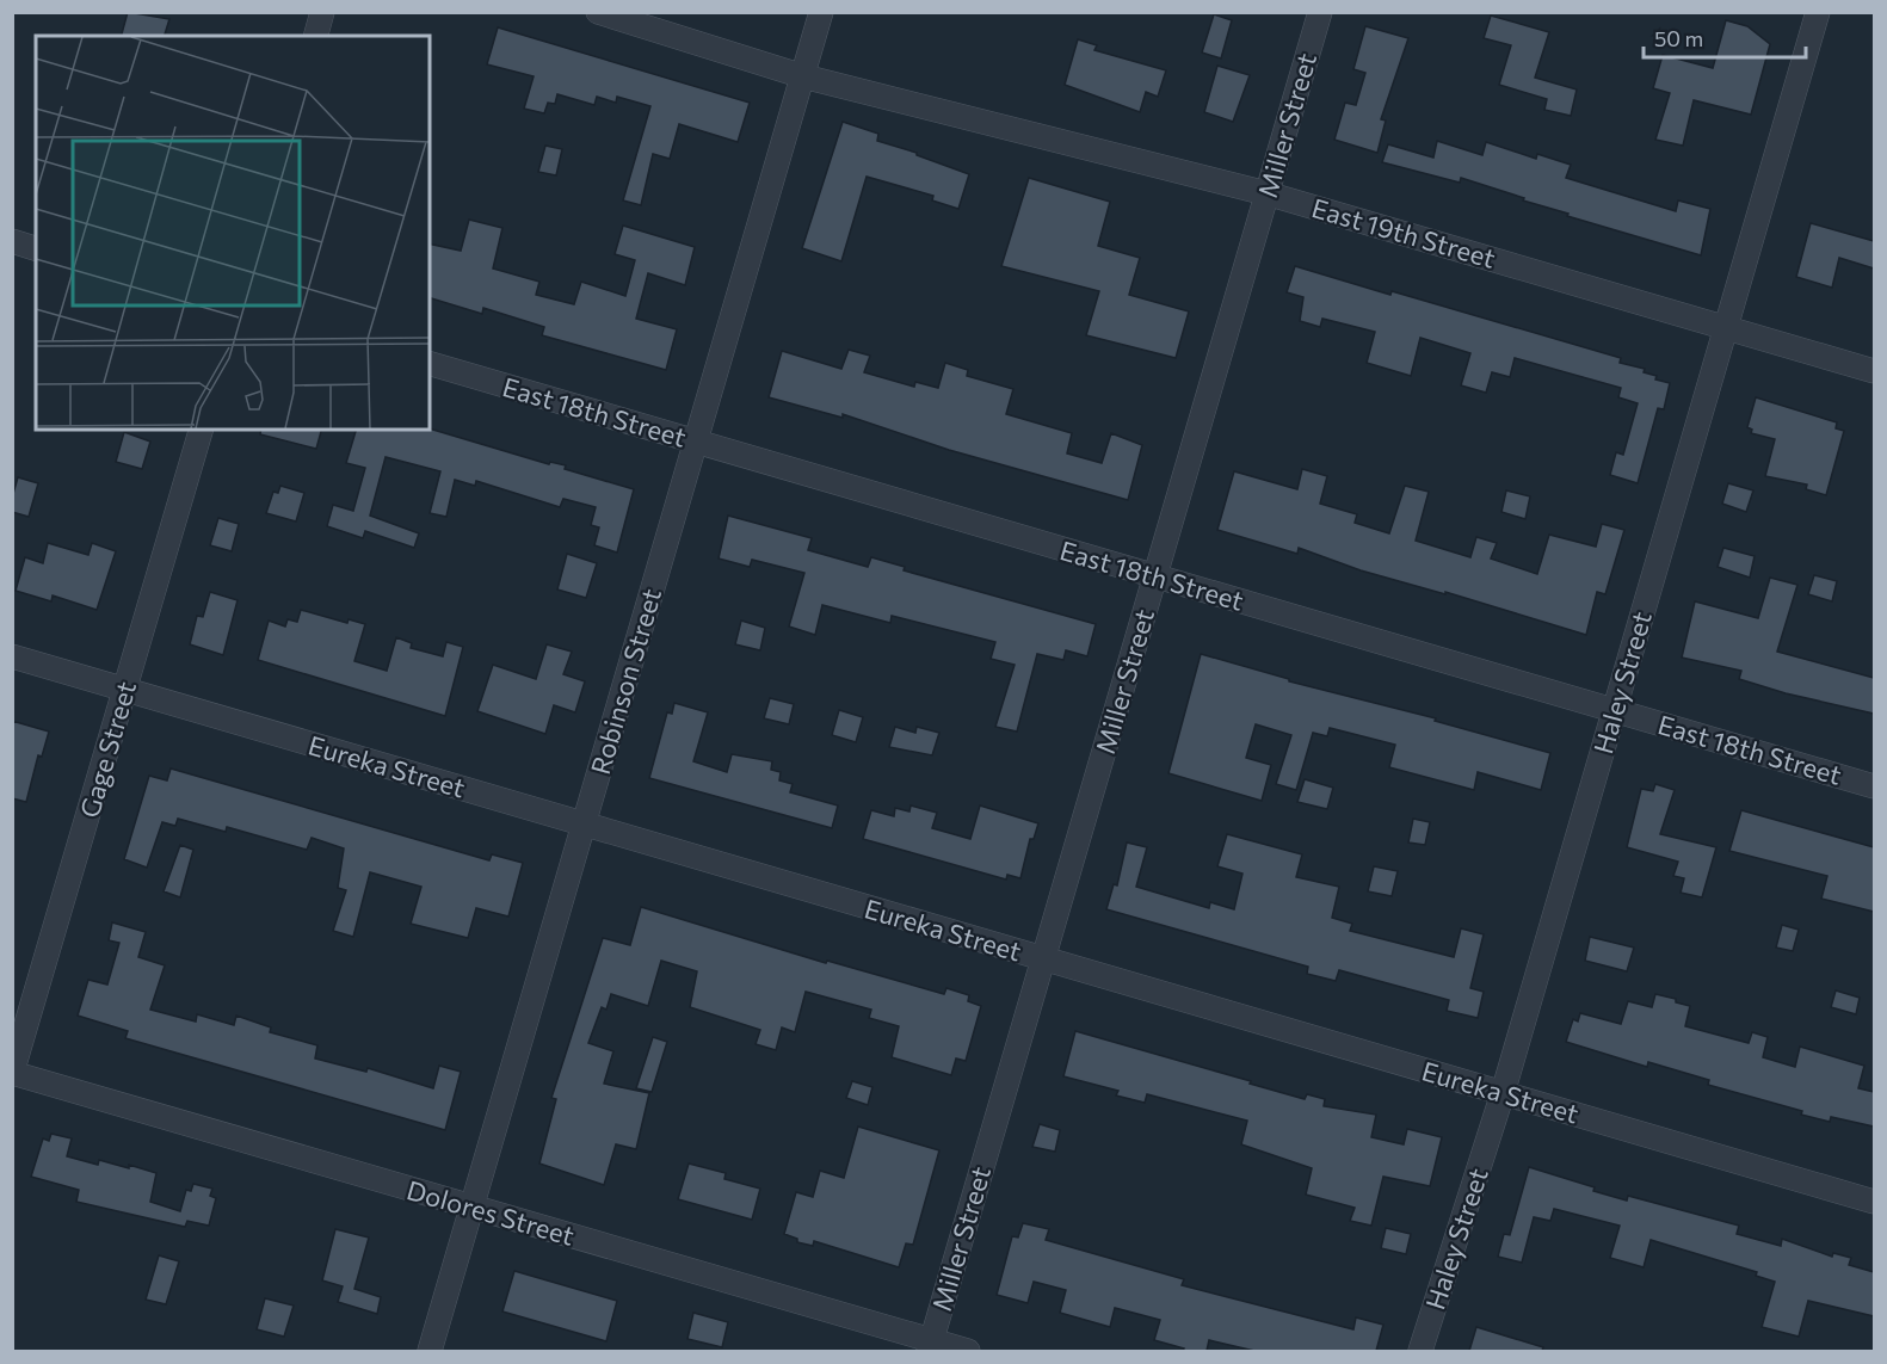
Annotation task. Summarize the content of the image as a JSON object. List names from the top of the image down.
{
  "streets": {
    "street": [
      "Miller Street",
      "East 19th Street",
      "East 18th Street",
      "Robinson Street",
      "Haley Street",
      "Gage Street",
      "Eureka Street",
      "Dolores Street"
    ]
  },
  "crossings": [
    ["Miller Street", "East 19th Street"],
    ["Miller Street", "East 18th Street"],
    ["Miller Street", "Eureka Street"],
    ["Miller Street", "Dolores Street"],
    ["East 19th Street", "Robinson Street"],
    ["East 19th Street", "Haley Street"],
    ["East 18th Street", "Robinson Street"],
    ["East 18th Street", "Haley Street"],
    ["Robinson Street", "Eureka Street"],
    ["Robinson Street", "Dolores Street"],
    ["Haley Street", "Eureka Street"],
    ["Gage Street", "Eureka Street"],
    ["Gage Street", "Dolores Street"]
  ],
  "scale_bar": "50 m"
}
